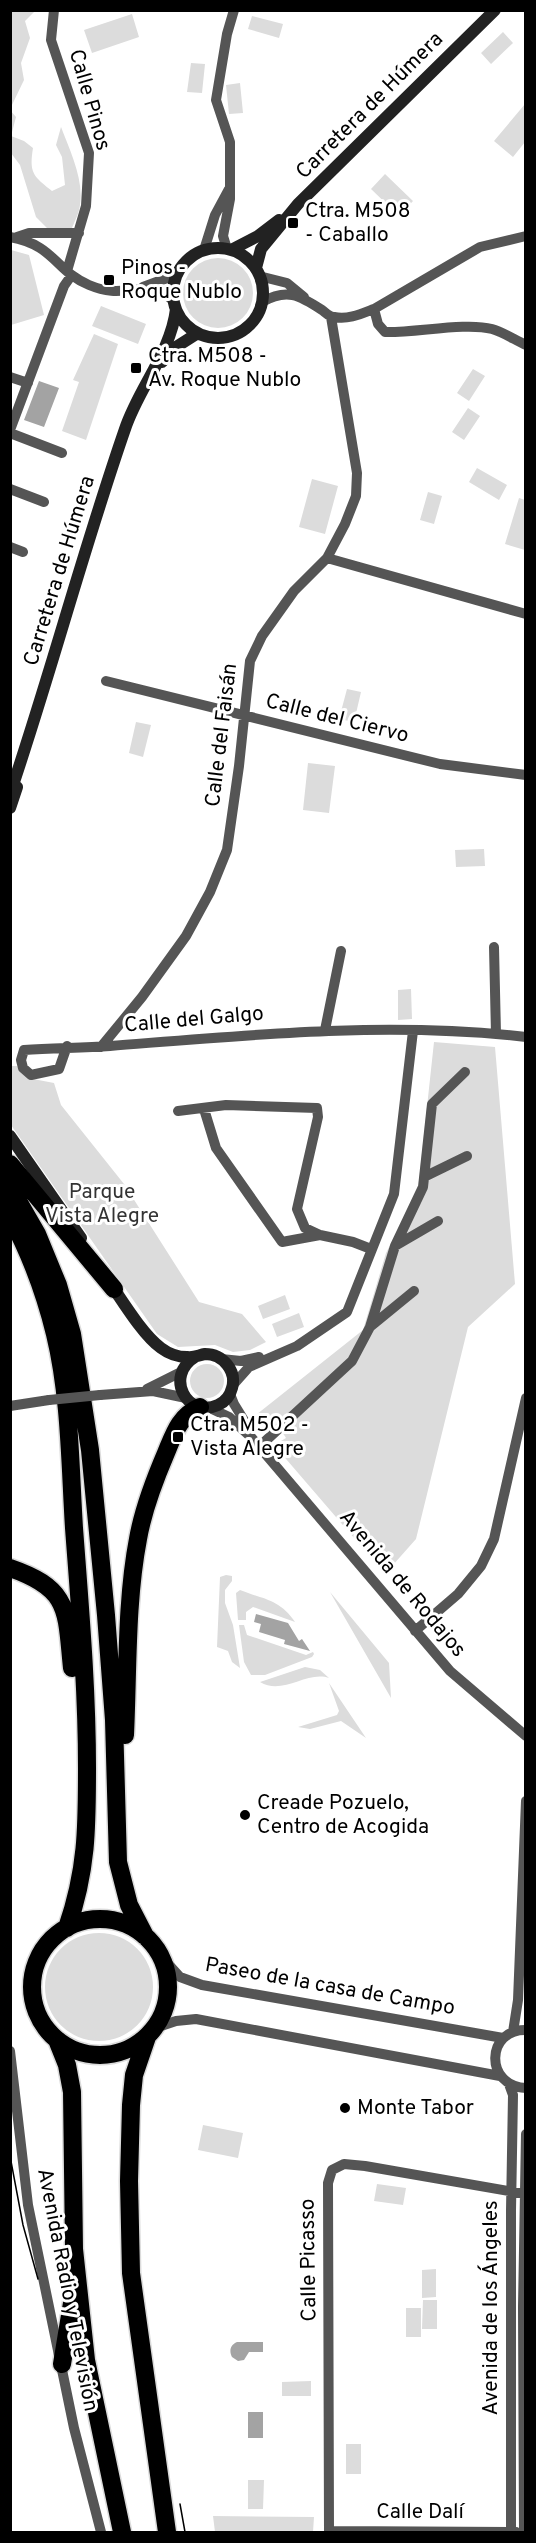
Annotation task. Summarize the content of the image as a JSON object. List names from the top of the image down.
{
  "streets": {
    "main road": ["Carretera de Húmera"],
    "street": [
      "Calle Pinos",
      "Calle del Ciervo",
      "Calle del Faisán",
      "Calle del Galgo",
      "Avenida de Rodajos",
      "Paseo de la casa de Campo",
      "Calle Picasso",
      "Avenida Radio y Televisión",
      "Avenida de los Ángeles",
      "Calle Dalí"
    ]
  },
  "crossings": [
    ["Calle del Ciervo", "Calle del Faisán"],
    ["Calle del Faisán", "Calle del Galgo"],
    ["Calle Picasso", "Avenida de los Ángeles"],
    ["Calle Picasso", "Calle Dalí"],
    ["Avenida de los Ángeles", "Calle Dalí"]
  ],
  "parks": ["Parque Vista Alegre"],
  "places": {
    "transit": [
      "Ctra. M508 - Caballo",
      "Pinos - Roque Nublo",
      "Ctra. M508 - Av. Roque Nublo",
      "Ctra. M502 - Vista Alegre"
    ],
    "other": ["Creade Pozuelo, Centro de Acogida", "Monte Tabor"]
  }
}
